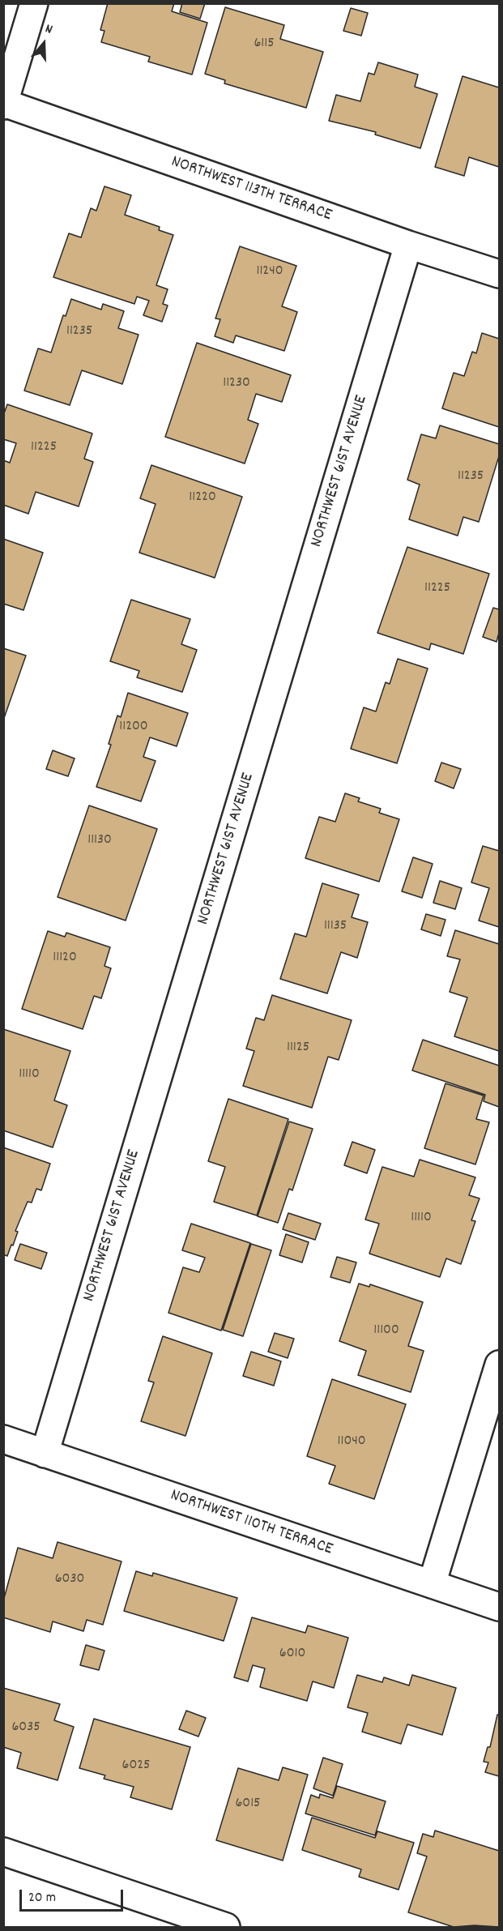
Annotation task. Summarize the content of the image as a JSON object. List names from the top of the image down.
{
  "streets": {
    "street": ["NORTHWEST 113TH TERRACE", "NORTHWEST 61ST AVENUE", "NORTHWEST 110TH TERRACE"]
  },
  "crossings": [
    ["NORTHWEST 113TH TERRACE", "NORTHWEST 61ST AVENUE"],
    ["NORTHWEST 61ST AVENUE", "NORTHWEST 110TH TERRACE"]
  ],
  "house_numbers": [
    "6115",
    "11240",
    "11235",
    "11230",
    "11225",
    "11235",
    "11220",
    "11225",
    "11200",
    "11130",
    "11135",
    "11120",
    "11125",
    "11110",
    "11110",
    "11100",
    "11040",
    "6030",
    "6010",
    "6035",
    "6025",
    "6015"
  ],
  "scale_bar": "20 m",
  "north": "top"
}
